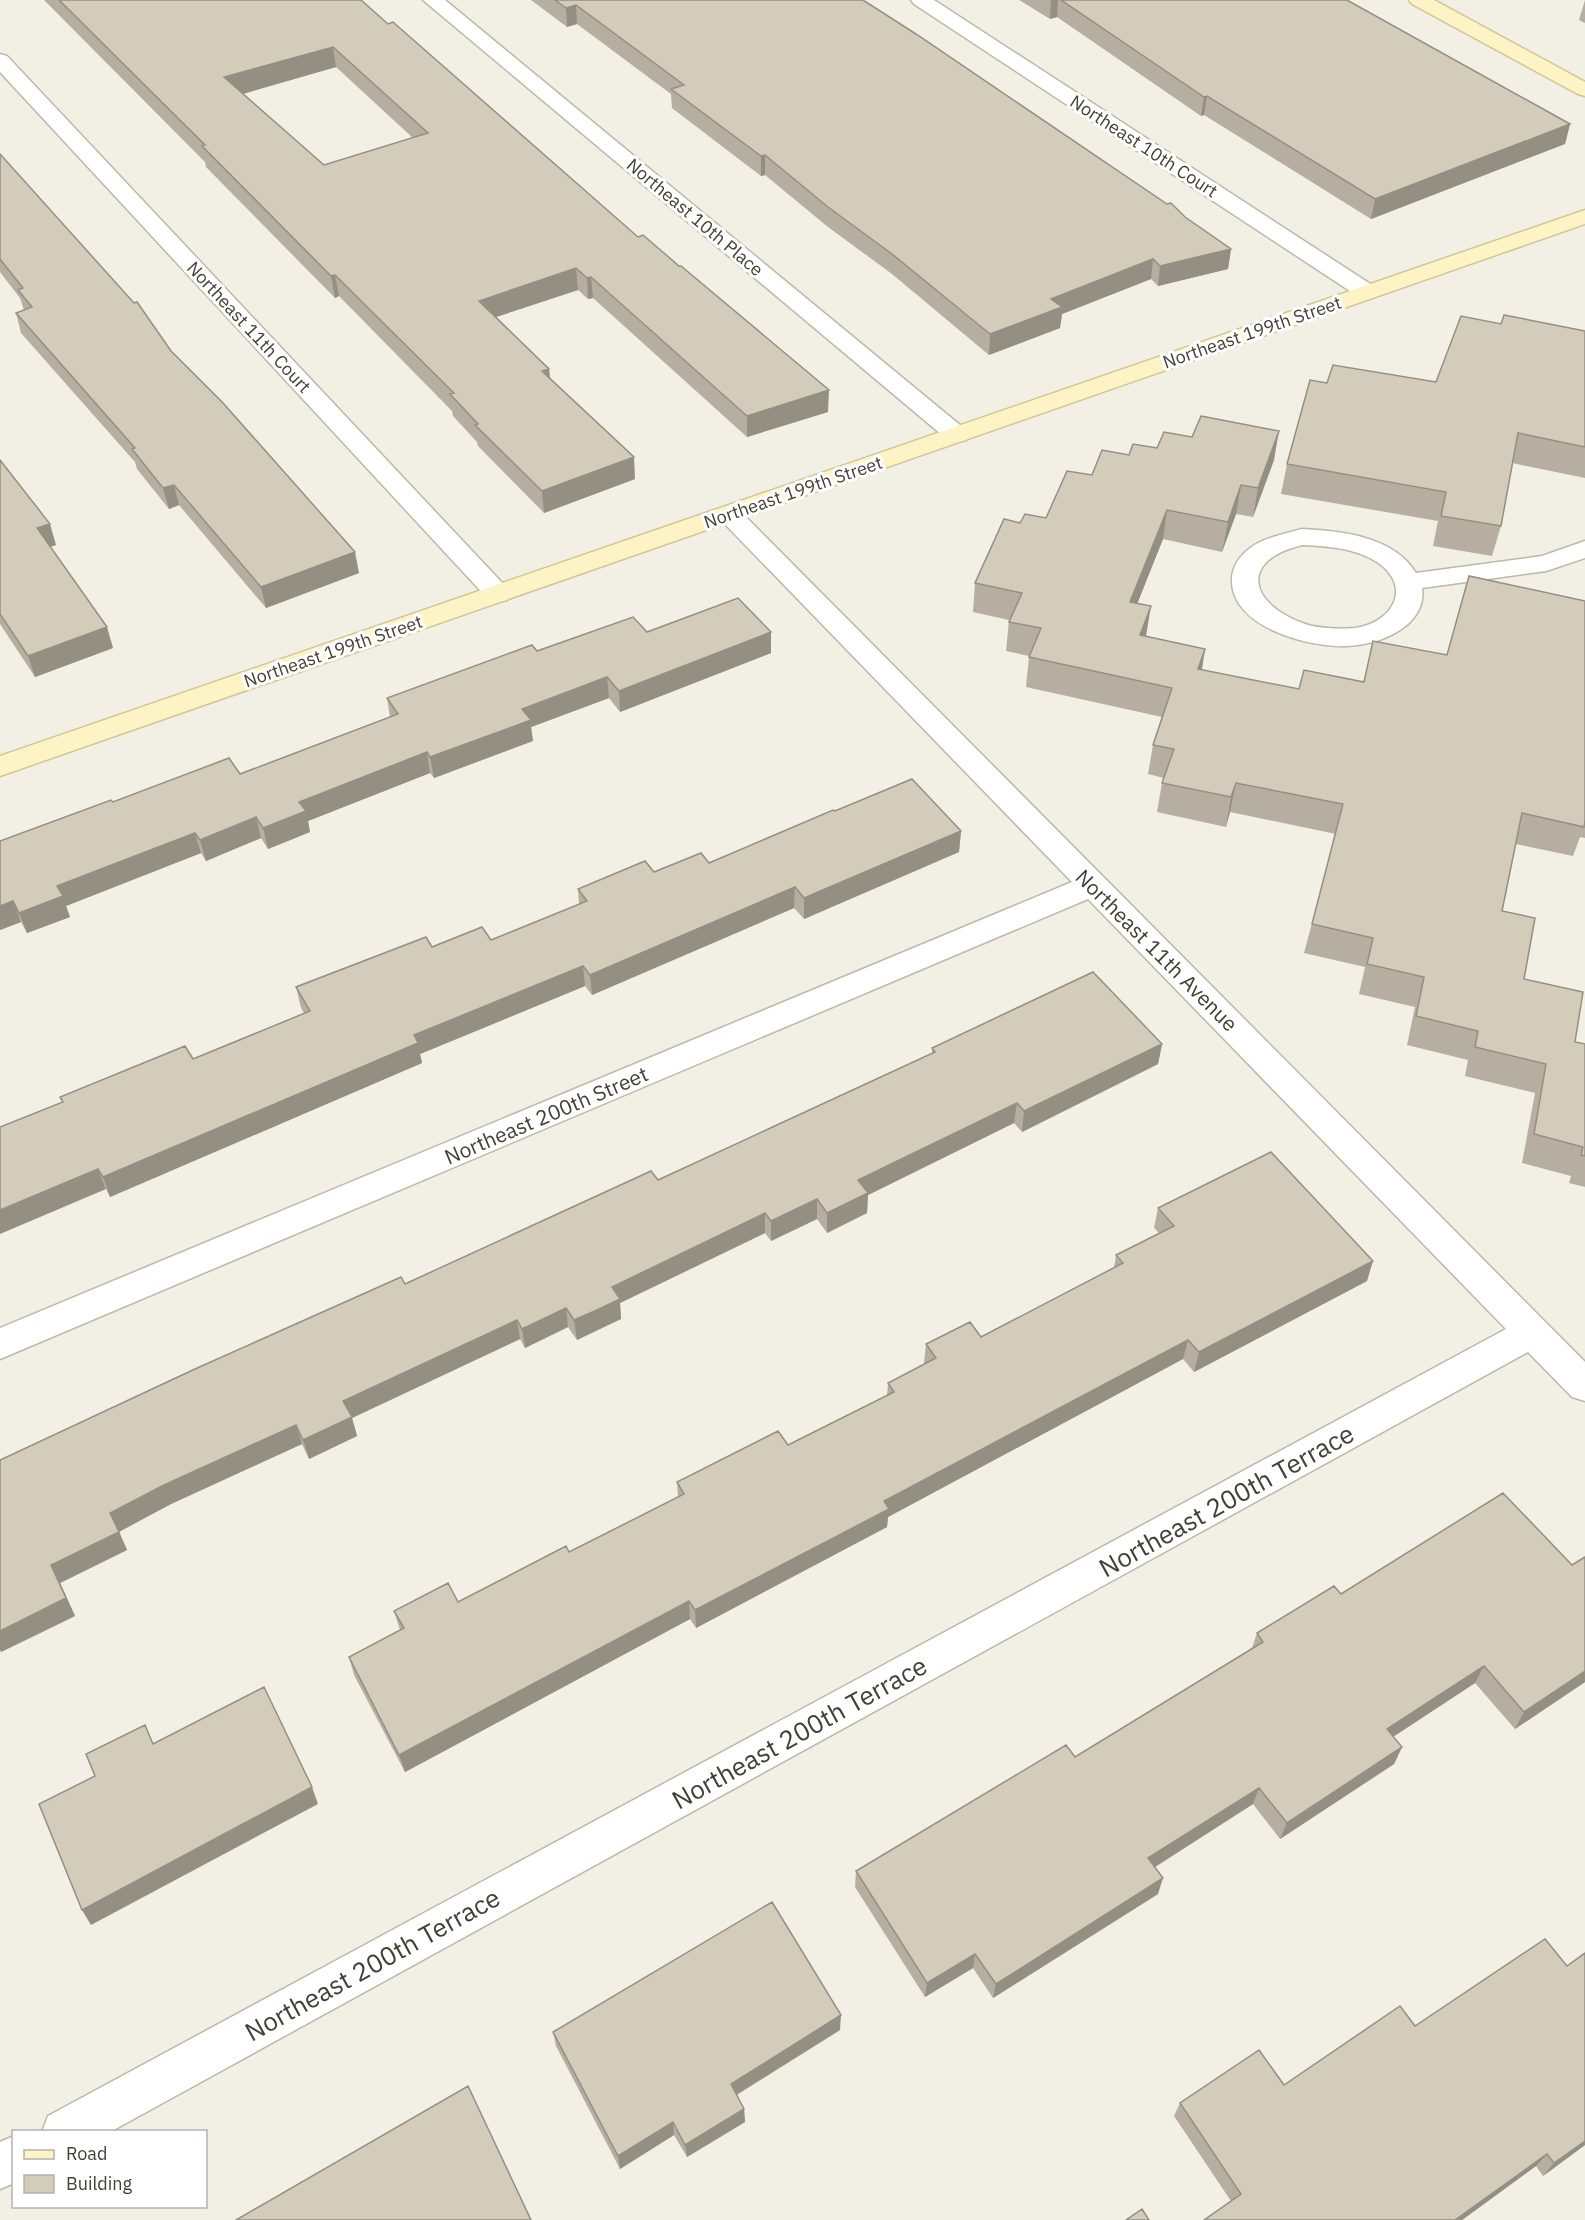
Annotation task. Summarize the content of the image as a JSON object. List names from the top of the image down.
{
  "streets": {
    "street": [
      "Northeast 10th Court",
      "Northeast 10th Place",
      "Northeast 11th Court",
      "Northeast 199th Street",
      "Northeast 11th Avenue",
      "Northeast 200th Street",
      "Northeast 200th Terrace"
    ]
  },
  "crossings": [
    ["Northeast 10th Court", "Northeast 199th Street"],
    ["Northeast 10th Place", "Northeast 199th Street"],
    ["Northeast 11th Court", "Northeast 199th Street"],
    ["Northeast 199th Street", "Northeast 11th Avenue"],
    ["Northeast 11th Avenue", "Northeast 200th Street"],
    ["Northeast 11th Avenue", "Northeast 200th Terrace"]
  ],
  "legend": ["Road", "Building"]
}
